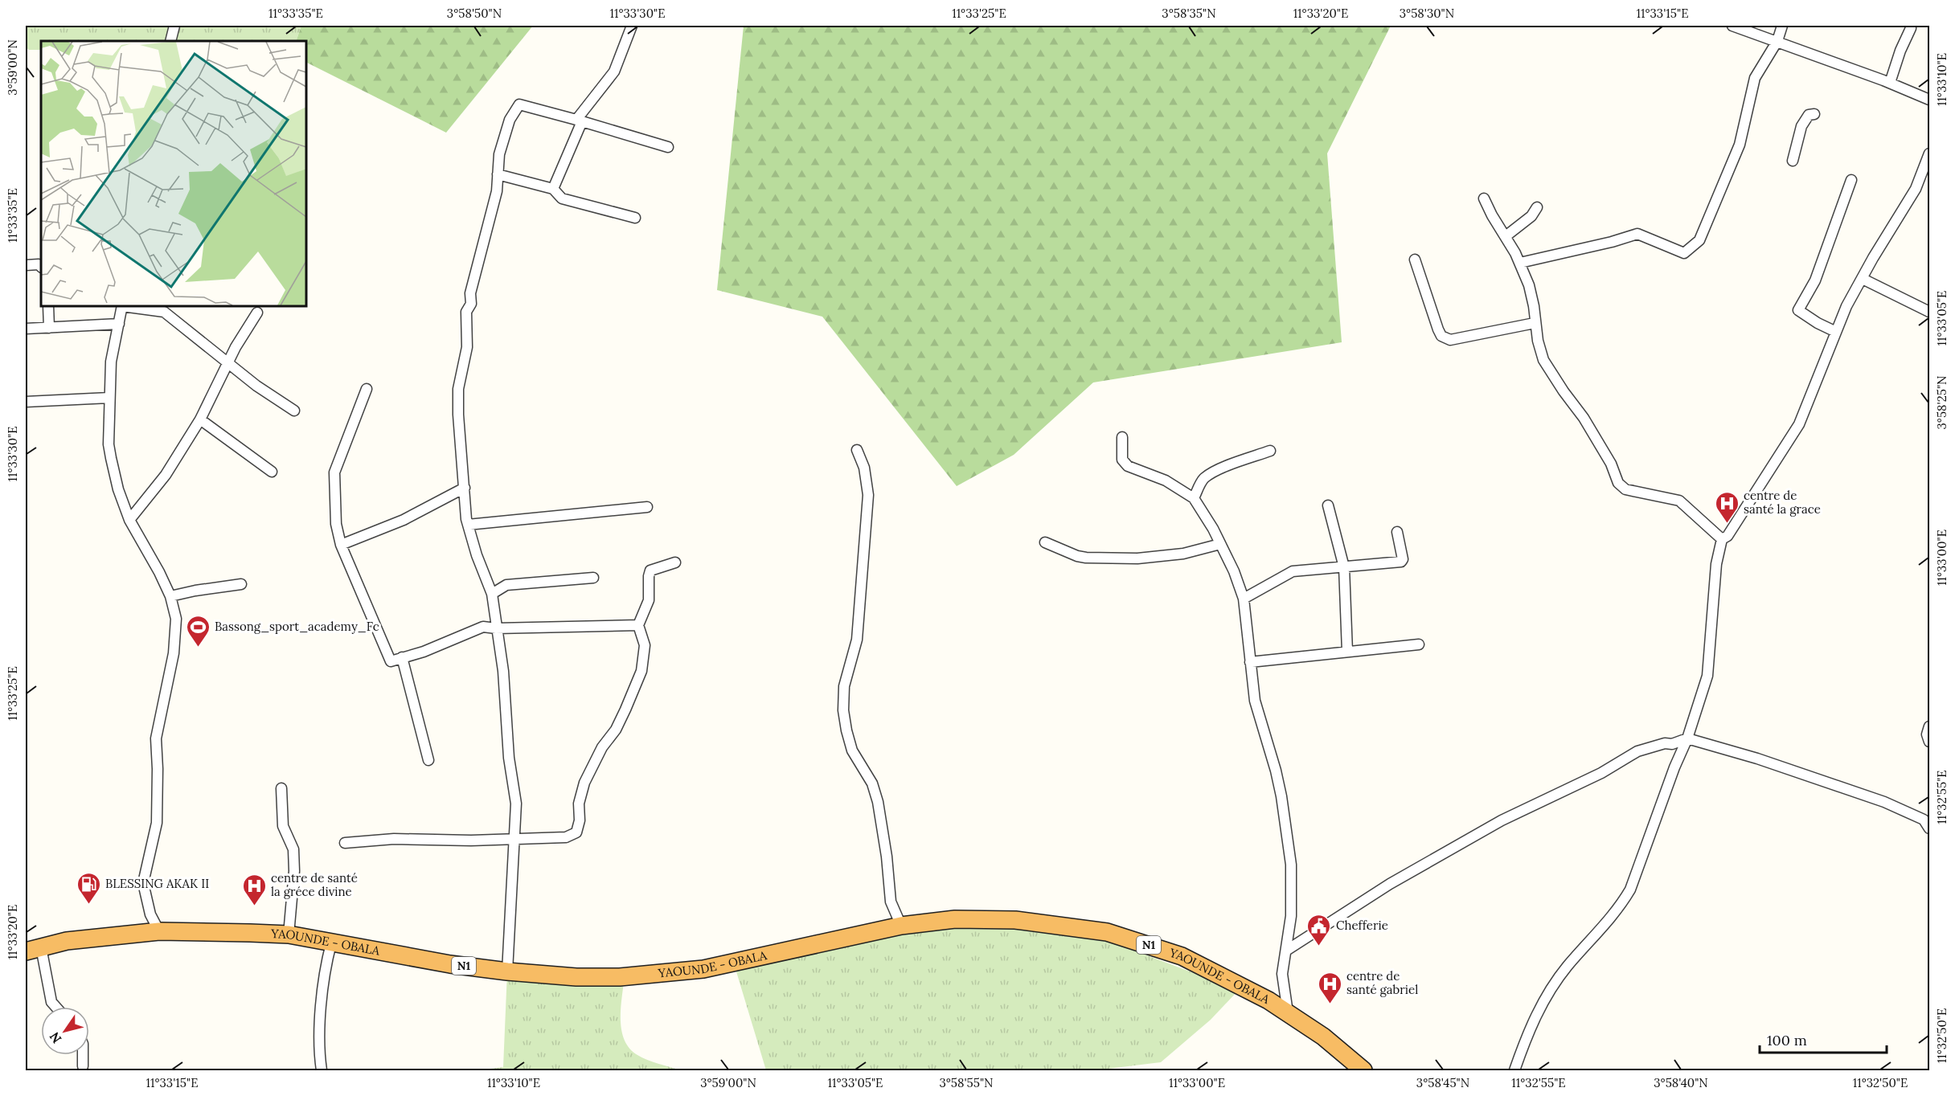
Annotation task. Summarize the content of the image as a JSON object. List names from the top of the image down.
{
  "streets": {
    "highway": ["YAOUNDE - OBALA", "N1"]
  },
  "places": {
    "hospital": ["centre de santé la grace", "centre de santé la gréce divine", "centre de santé gabriel"],
    "sports": ["Bassong_sport_academy_Fc"],
    "fuel station": ["BLESSING AKAK II"],
    "public building": ["Chefferie"]
  },
  "scale_bar": "100 m",
  "north": "bottom left",
  "coordinates": [
    "11°33'35\"E",
    "3°58'50\"N",
    "11°33'30\"E",
    "11°33'25\"E",
    "3°58'35\"N",
    "11°33'20\"E",
    "3°58'30\"N",
    "11°33'15\"E",
    "3°59'00\"N",
    "11°33'10\"E",
    "11°33'05\"E",
    "3°58'25\"N",
    "11°33'00\"E",
    "11°32'55\"E",
    "11°32'50\"E",
    "3°58'55\"N",
    "3°58'45\"N",
    "3°58'40\"N"
  ]
}
